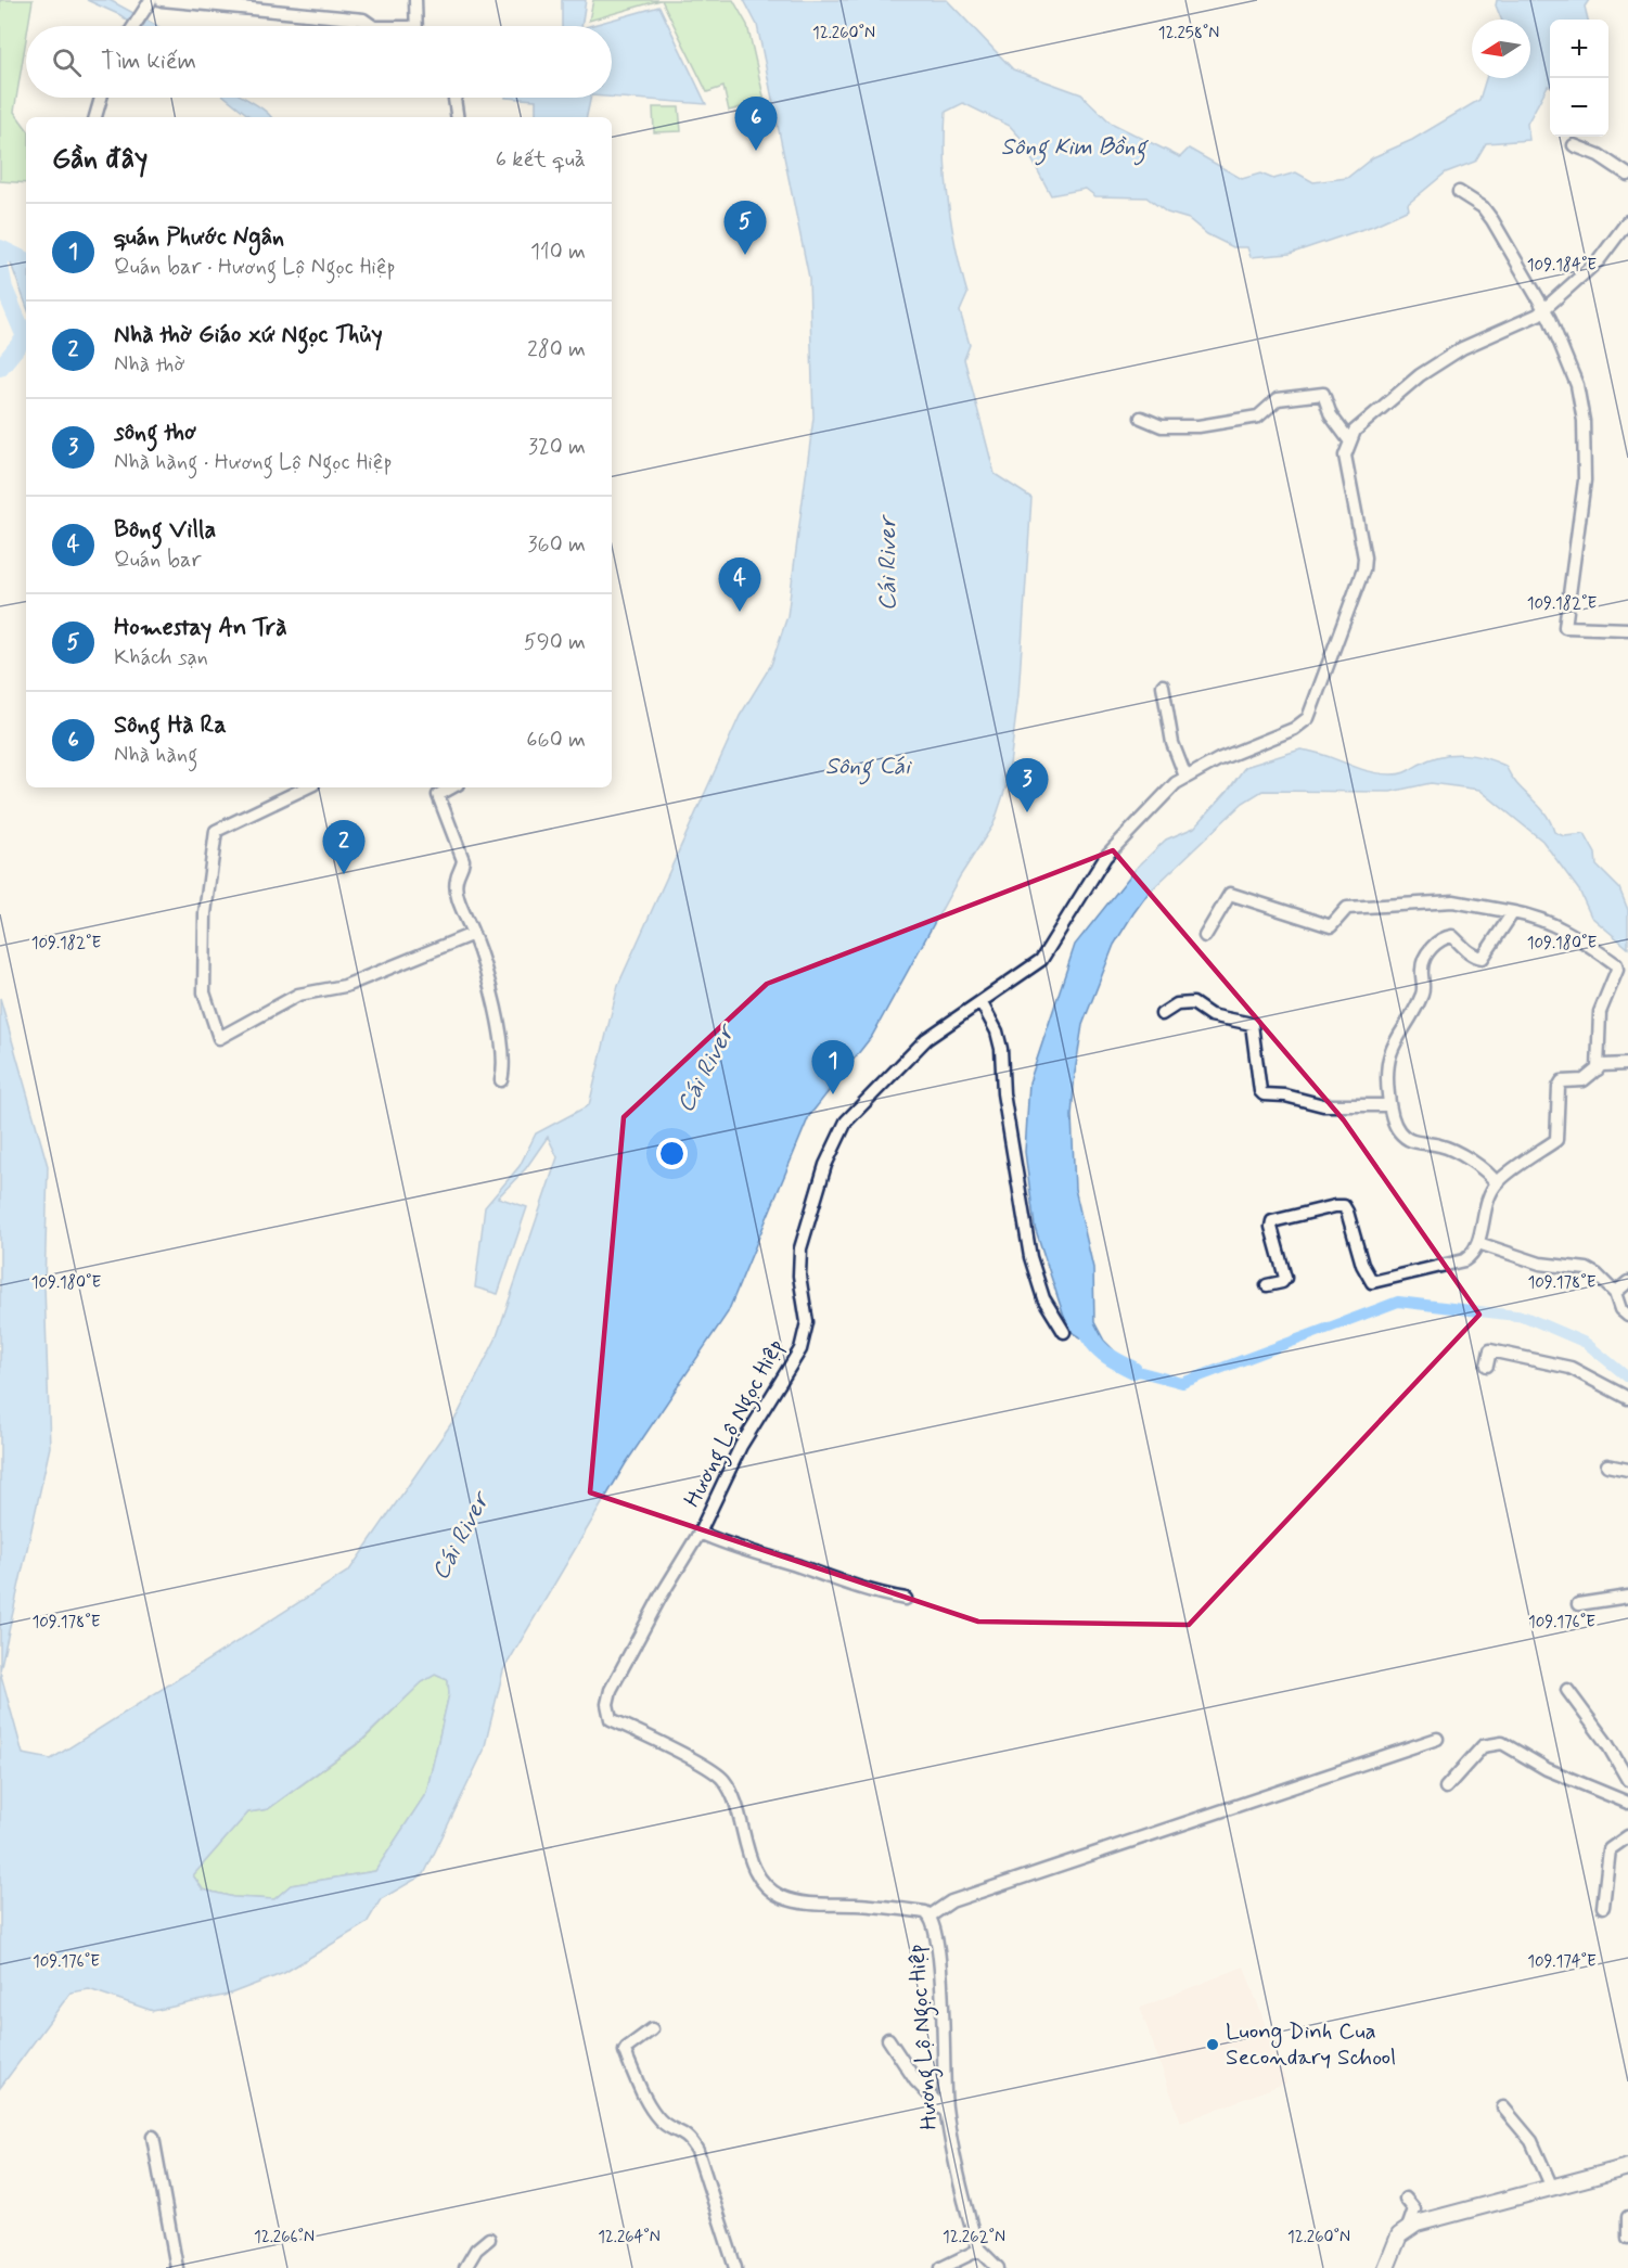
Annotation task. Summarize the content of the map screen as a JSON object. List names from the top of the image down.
{
  "streets": {
    "street": ["Hương Lộ Ngọc Hiệp"]
  },
  "water": ["Sông Kim Bồng", "Cái River", "Sông Cái"],
  "places": ["Luong Dinh Cua Secondary School"],
  "north": "left",
  "page": {
    "map_buttons": ["+", "−"],
    "search": "Tìm kiếm",
    "pins": [
      "6",
      "5",
      "4",
      "3",
      "2",
      "1"
    ],
    "heading": ["Gần đây", "6 kết quả"],
    "list": [
      {
        "mark": "1",
        "name": "quán Phước Ngân",
        "note": "Quán bar · Hương Lộ Ngọc Hiệp",
        "value": "110 m"
      },
      {
        "mark": "2",
        "name": "Nhà thờ Giáo xứ Ngọc Thủy",
        "note": "Nhà thờ",
        "value": "280 m"
      },
      {
        "mark": "3",
        "name": "sông thơ",
        "note": "Nhà hàng · Hương Lộ Ngọc Hiệp",
        "value": "320 m"
      },
      {
        "mark": "4",
        "name": "Bông Villa",
        "note": "Quán bar",
        "value": "360 m"
      },
      {
        "mark": "5",
        "name": "Homestay An Trà",
        "note": "Khách sạn",
        "value": "590 m"
      },
      {
        "mark": "6",
        "name": "Sông Hà Ra",
        "note": "Nhà hàng",
        "value": "660 m"
      }
    ]
  },
  "coordinates": [
    "12.260°N",
    "12.258°N",
    "109.184°E",
    "109.182°E",
    "109.180°E",
    "109.178°E",
    "109.176°E",
    "109.174°E",
    "12.266°N",
    "12.264°N",
    "12.262°N"
  ]
}
